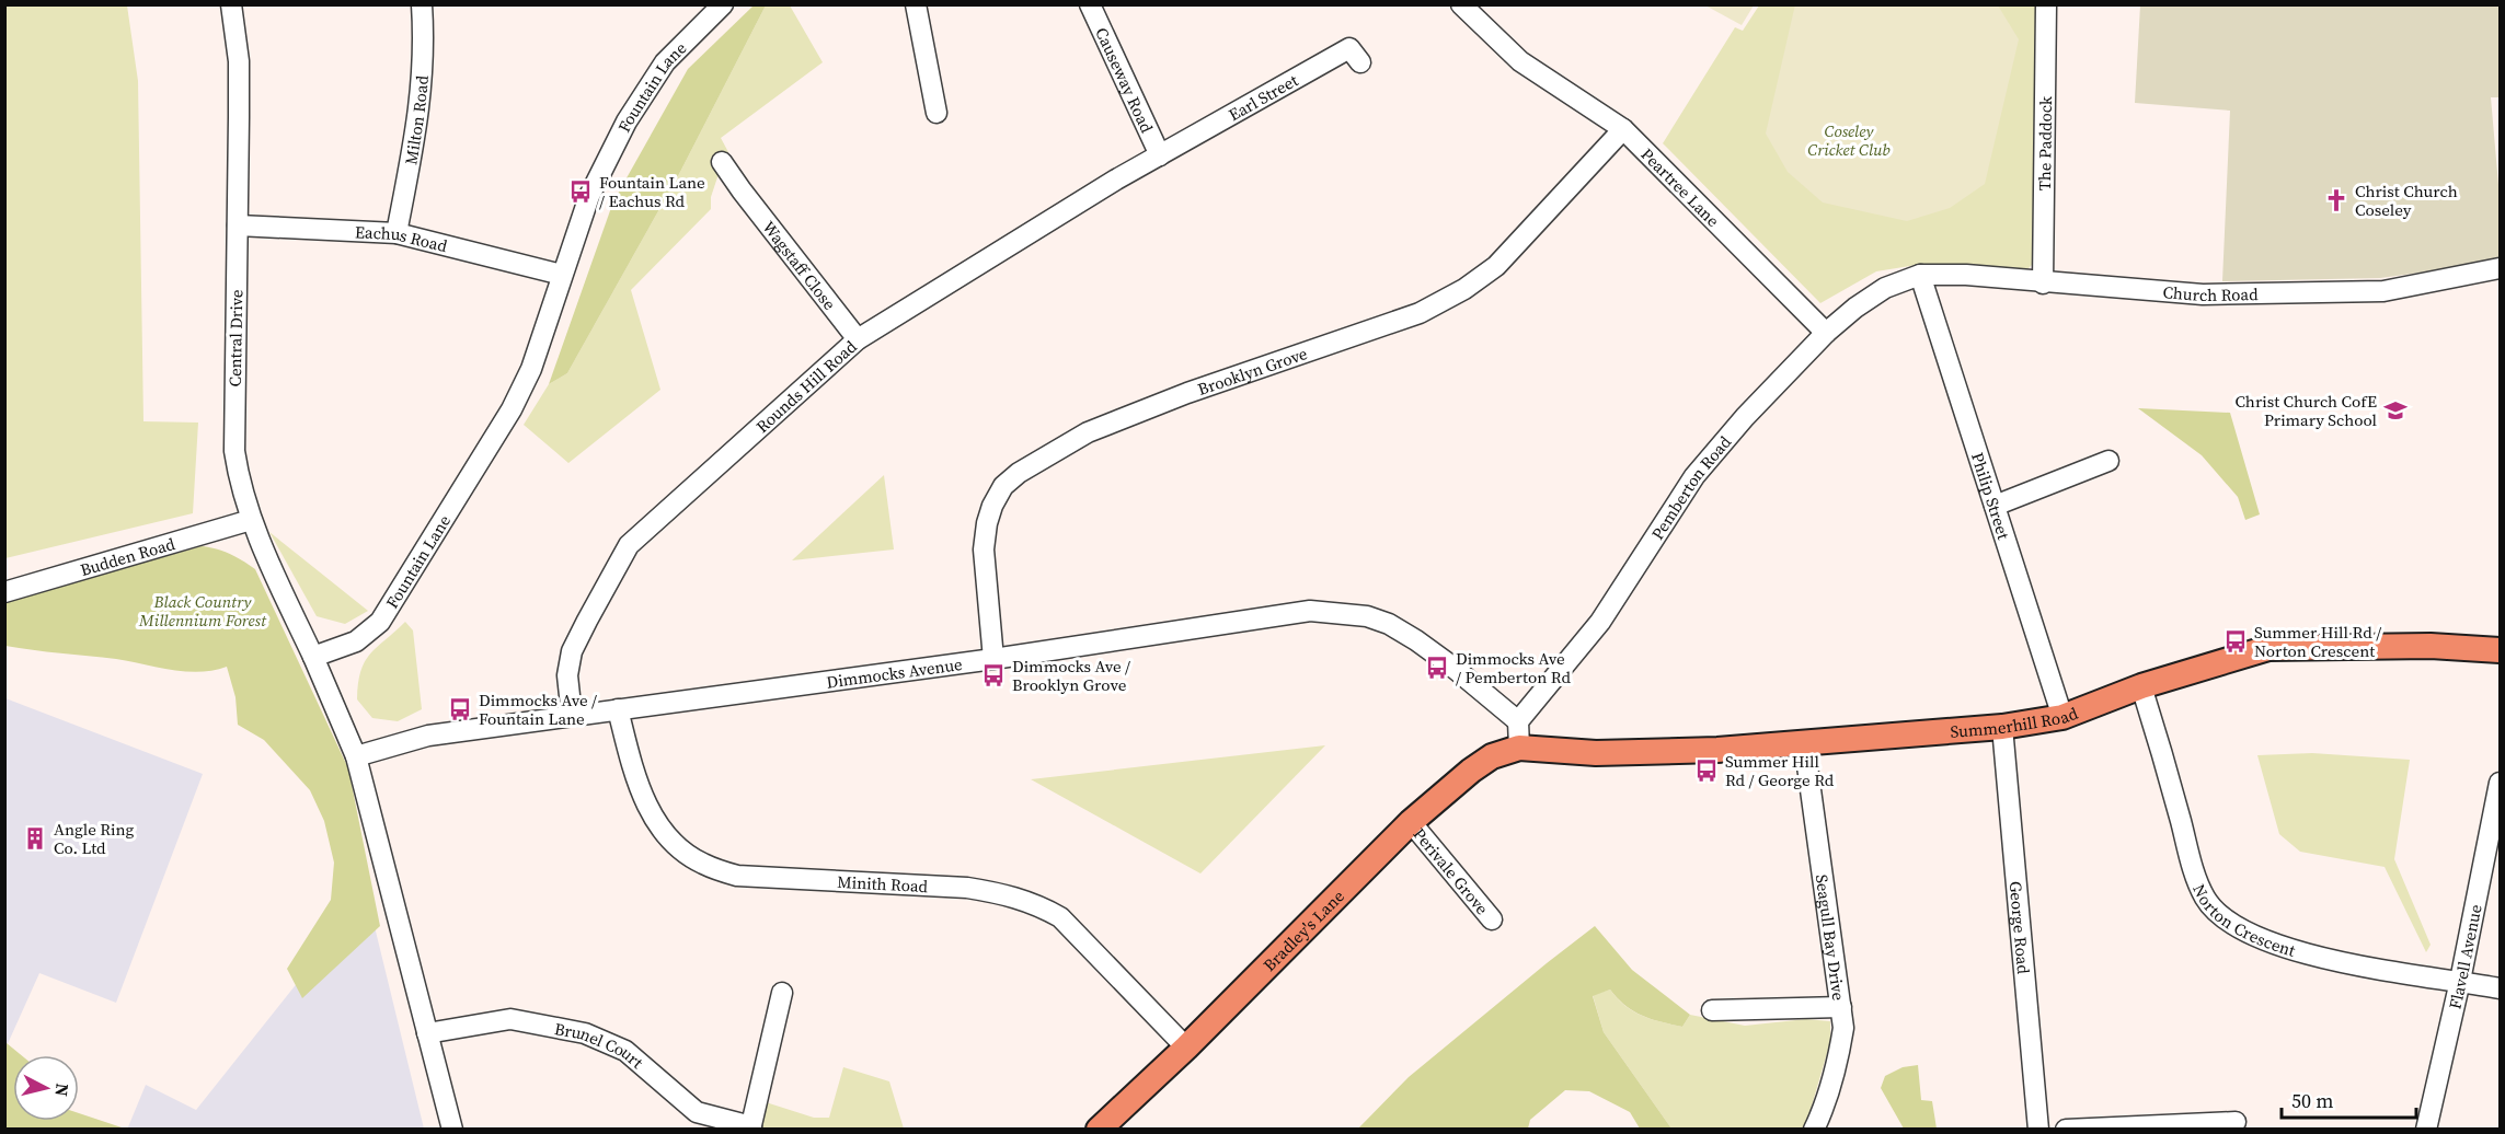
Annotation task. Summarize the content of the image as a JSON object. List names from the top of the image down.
{
  "streets": {
    "main road": ["Summerhill Road", "Bradley's Lane"],
    "street": [
      "Causeway Road",
      "Fountain Lane",
      "Earl Street",
      "Milton Road",
      "The Paddock",
      "Peartree Lane",
      "Eachus Road",
      "Wagstaff Close",
      "Church Road",
      "Central Drive",
      "Brooklyn Grove",
      "Rounds Hill Road",
      "Pemberton Road",
      "Philip Street",
      "Budden Road",
      "Dimmocks Avenue",
      "Perivale Grove",
      "Minith Road",
      "Norton Crescent",
      "George Road",
      "Seagull Bay Drive",
      "Flavell Avenue",
      "Brunel Court"
    ]
  },
  "crossings": [
    ["Causeway Road", "Earl Street"],
    ["Causeway Road", "Rounds Hill Road"],
    ["Fountain Lane", "Eachus Road"],
    ["Fountain Lane", "Central Drive"],
    ["Earl Street", "Rounds Hill Road"],
    ["Milton Road", "Eachus Road"],
    ["The Paddock", "Church Road"],
    ["Peartree Lane", "Brooklyn Grove"],
    ["Peartree Lane", "Pemberton Road"],
    ["Eachus Road", "Central Drive"],
    ["Wagstaff Close", "Rounds Hill Road"],
    ["Church Road", "Pemberton Road"],
    ["Church Road", "Philip Street"],
    ["Central Drive", "Budden Road"],
    ["Brooklyn Grove", "Dimmocks Avenue"],
    ["Rounds Hill Road", "Dimmocks Avenue"],
    ["Pemberton Road", "Philip Street"],
    ["Pemberton Road", "Dimmocks Avenue"],
    ["Philip Street", "Summerhill Road"],
    ["Dimmocks Avenue", "Minith Road"],
    ["Summerhill Road", "Norton Crescent"],
    ["Summerhill Road", "George Road"],
    ["Summerhill Road", "Bradley's Lane"],
    ["Summerhill Road", "Seagull Bay Drive"],
    ["Perivale Grove", "Bradley's Lane"],
    ["Minith Road", "Bradley's Lane"],
    ["Norton Crescent", "Flavell Avenue"]
  ],
  "parks": ["Coseley Cricket Club", "Black Country Millennium Forest"],
  "places": {
    "bus stop": [
      "Fountain Lane / Eachus Rd",
      "Summer Hill Rd / Norton Crescent",
      "Dimmocks Ave / Pemberton Rd",
      "Dimmocks Ave / Brooklyn Grove",
      "Dimmocks Ave / Fountain Lane",
      "Summer Hill Rd / George Rd"
    ],
    "church": ["Christ Church Coseley"],
    "school or university": ["Christ Church CofE Primary School"],
    "building": ["Angle Ring Co. Ltd"]
  },
  "scale_bar": "50 m",
  "north": "right"
}
